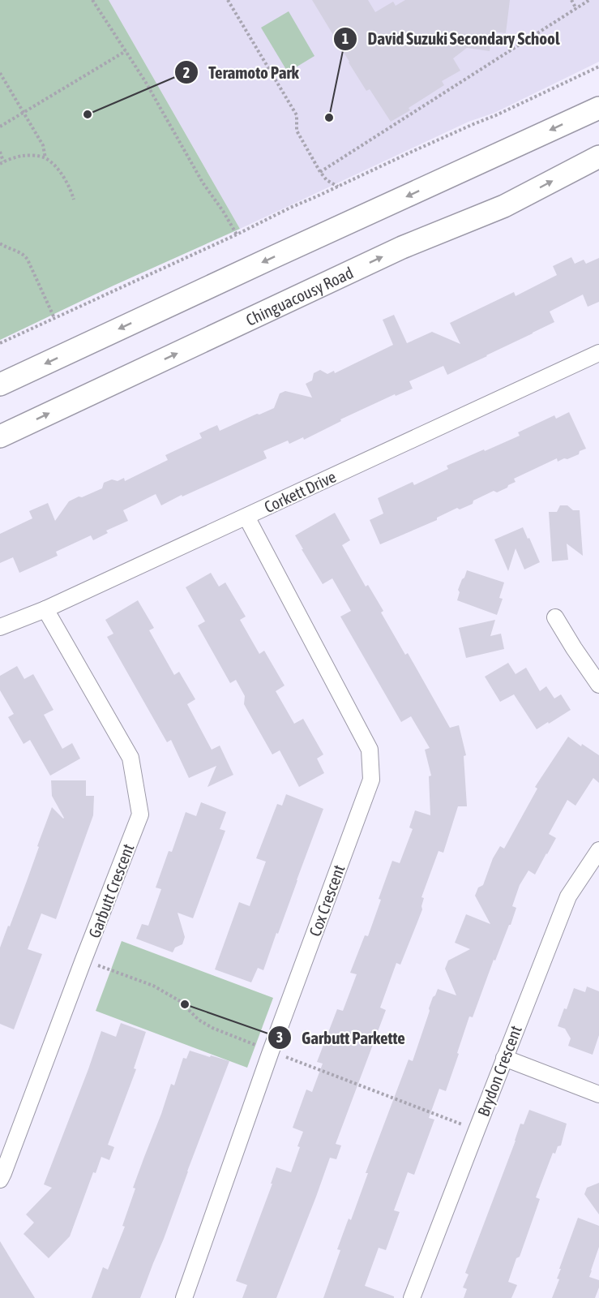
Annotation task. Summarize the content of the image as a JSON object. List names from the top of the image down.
{
  "streets": {
    "main road": ["Chinguacousy Road"],
    "street": [
      "Corkett Drive",
      "Garbutt Crescent",
      "Cox Crescent",
      "Brydon Crescent"
    ]
  },
  "crossings": [
    ["Corkett Drive", "Garbutt Crescent"],
    ["Corkett Drive", "Cox Crescent"]
  ],
  "places": ["Teramoto Park", "David Suzuki Secondary School", "Garbutt Parkette"]
}
